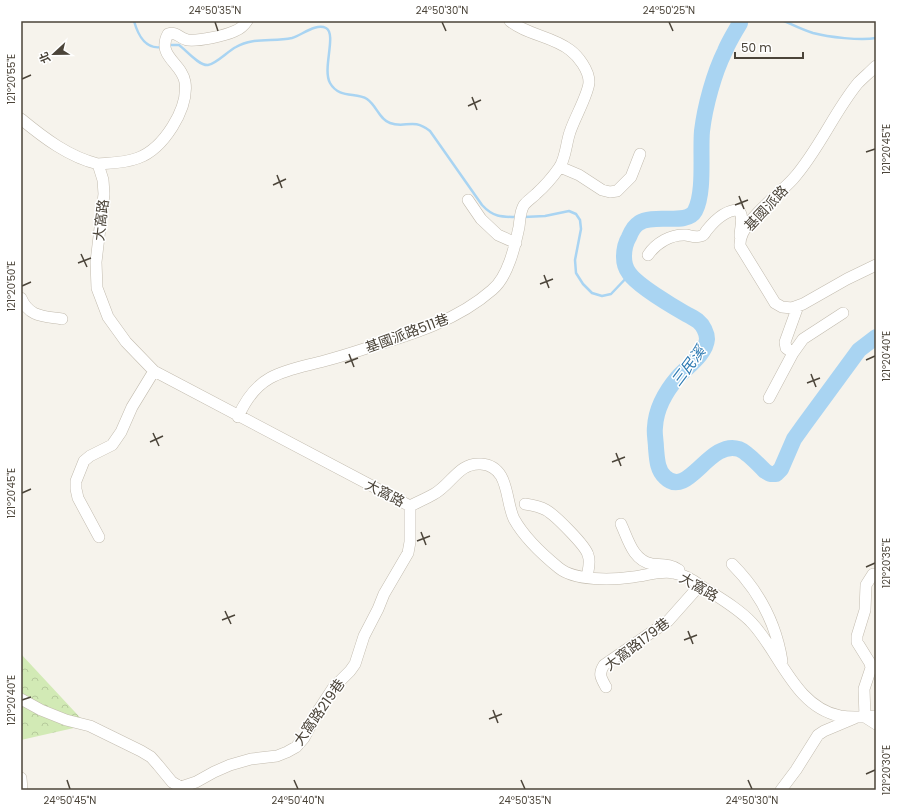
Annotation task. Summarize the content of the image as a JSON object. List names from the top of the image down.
{
  "streets": {
    "street": [
      "基國派路",
      "大窩路",
      "基國派路511巷",
      "大窩路179巷",
      "大窩路219巷"
    ]
  },
  "crossings": [
    ["大窩路", "基國派路511巷"],
    ["大窩路", "大窩路179巷"],
    ["大窩路", "大窩路219巷"]
  ],
  "water": ["三民溪"],
  "scale_bar": "50 m",
  "north": "left",
  "coordinates": [
    "24°50'35\"N",
    "24°50'30\"N",
    "24°50'25\"N",
    "121°20'55\"E",
    "121°20'45\"E",
    "121°20'50\"E",
    "121°20'40\"E",
    "121°20'35\"E",
    "121°20'30\"E",
    "24°50'45\"N",
    "24°50'40\"N"
  ]
}
